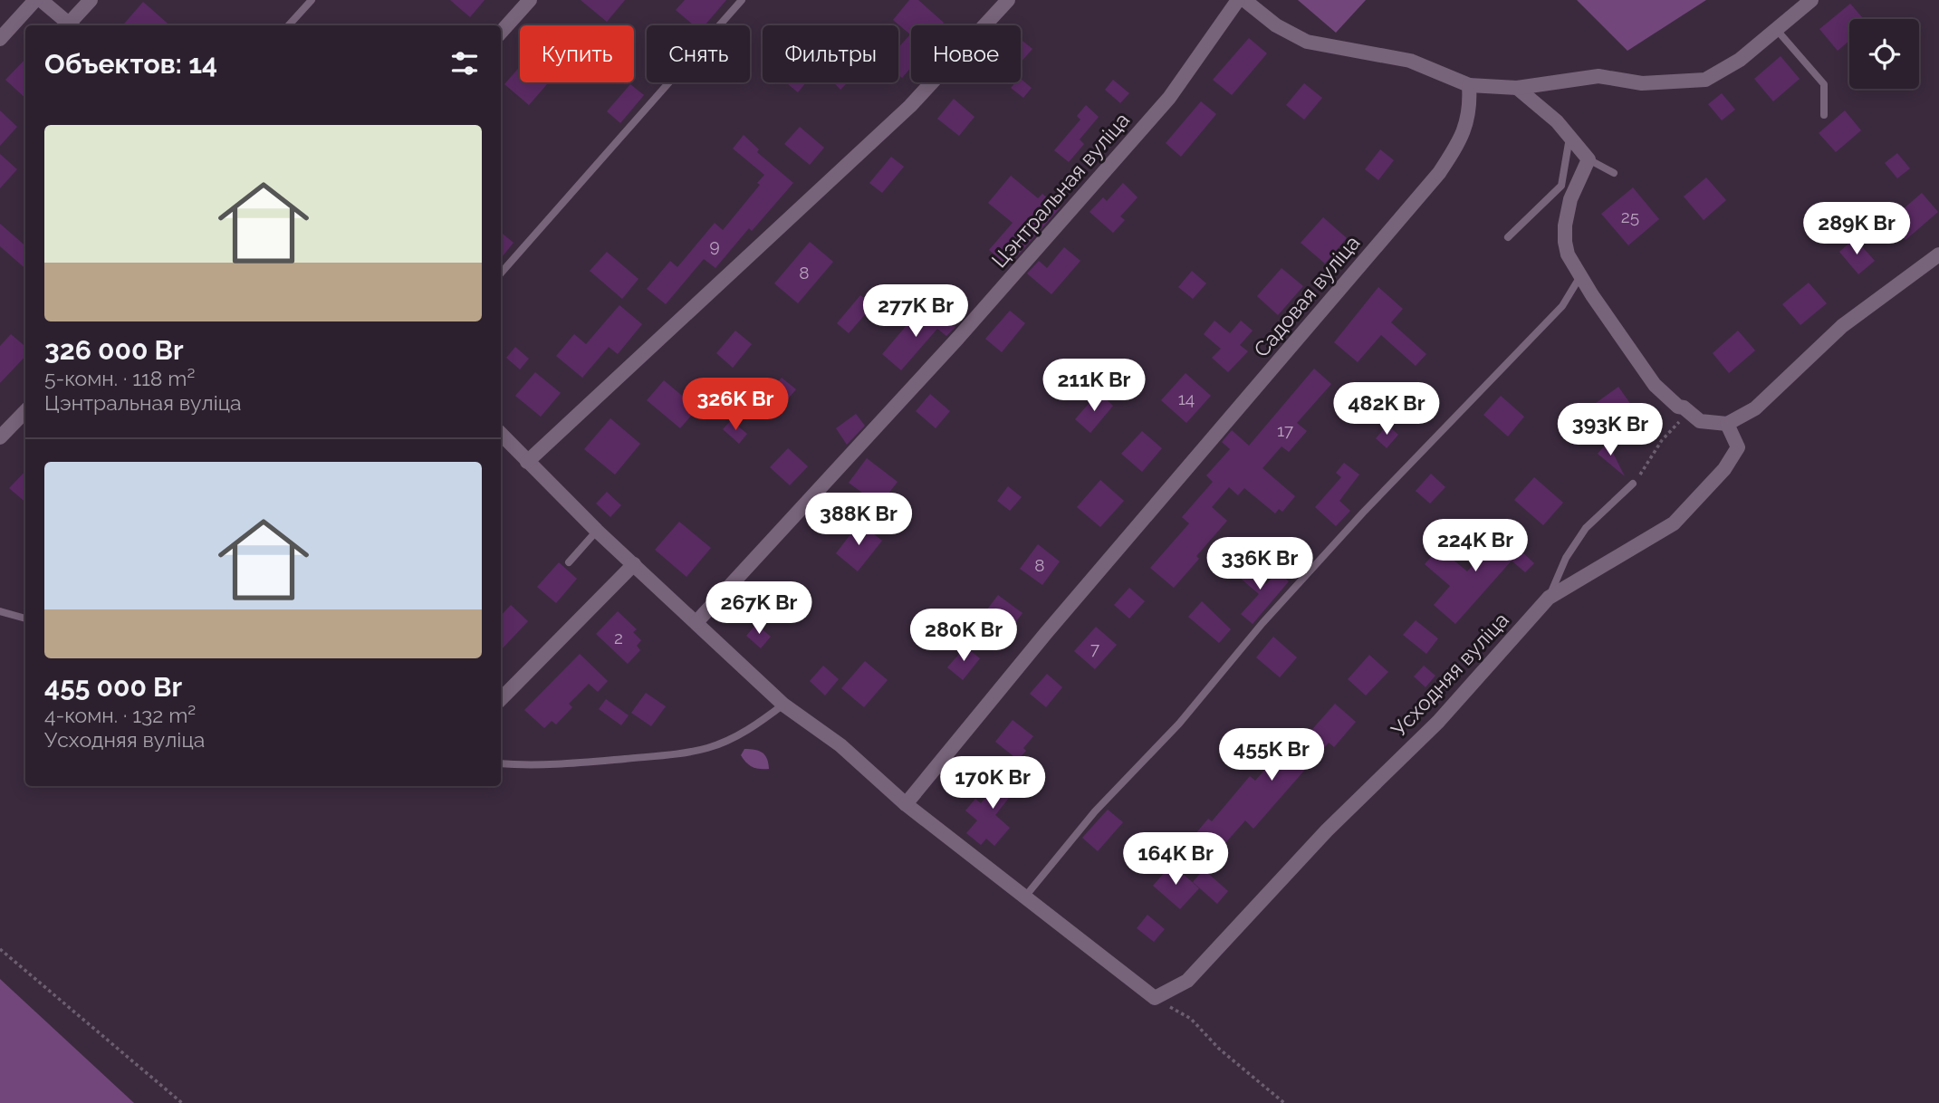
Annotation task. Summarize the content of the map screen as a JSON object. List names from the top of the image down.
{
  "streets": {
    "street": ["Цэнтральная вуліца", "Садовая вуліца", "Усходняя вуліца"]
  },
  "house_numbers": [
    "25",
    "9",
    "8",
    "14",
    "17",
    "8",
    "2",
    "7"
  ],
  "page": {
    "chip": [
      "Купить",
      "Снять",
      "Фильтры",
      "Новое"
    ],
    "heading": "Объектов: 14",
    "list": [
      {
        "name": "326 000 Br",
        "note": "5-комн. · 118 m² · Цэнтральная вуліца"
      },
      {
        "name": "455 000 Br",
        "note": "4-комн. · 132 m² · Усходняя вуліца"
      }
    ],
    "price": [
      "289K Br",
      "277K Br",
      "211K Br",
      "326K Br",
      "482K Br",
      "393K Br",
      "388K Br",
      "224K Br",
      "336K Br",
      "267K Br",
      "280K Br",
      "455K Br",
      "170K Br",
      "164K Br"
    ]
  }
}
